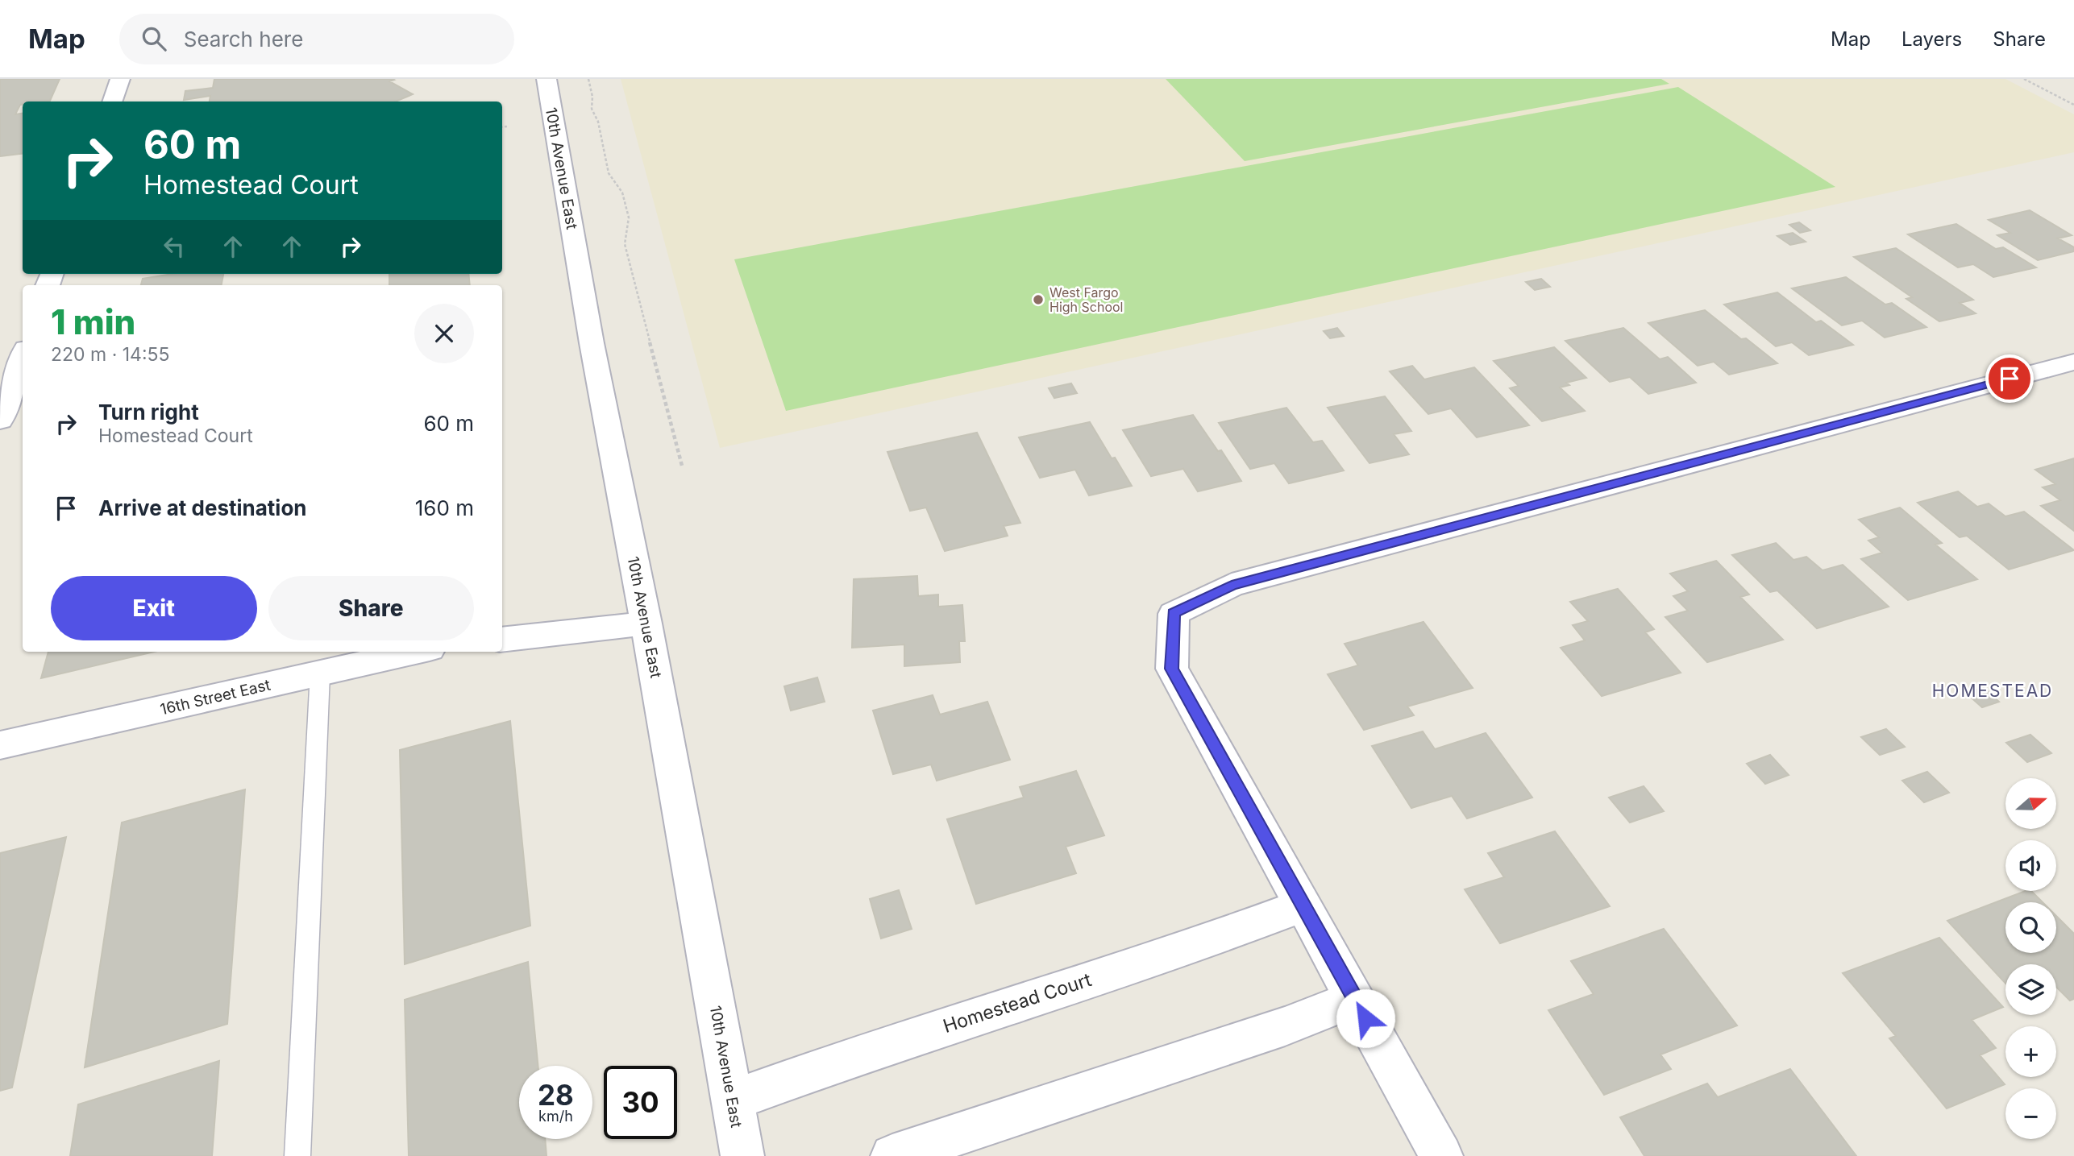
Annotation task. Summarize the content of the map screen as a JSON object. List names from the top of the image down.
{
  "streets": {
    "street": ["10th Avenue East", "16th Street East", "Homestead Court"]
  },
  "crossings": [
    ["10th Avenue East", "Homestead Court"]
  ],
  "districts": ["HOMESTEAD"],
  "places": ["West Fargo High School"],
  "north": "right",
  "page": {
    "header": "Map",
    "search": "Search here",
    "nav": ["Map", "Layers", "Share"],
    "turn": ["60 m", "Homestead Court"],
    "heading": ["1 min", "220 m · 14:55"],
    "list": [
      {
        "name": "Turn right",
        "note": "Homestead Court",
        "value": "60 m"
      },
      {
        "name": "Arrive at destination",
        "value": "160 m"
      }
    ],
    "buttons": ["Exit", "Share"],
    "map_buttons": ["+", "−"],
    "speed": "28 km/h",
    "limit": "30"
  }
}
